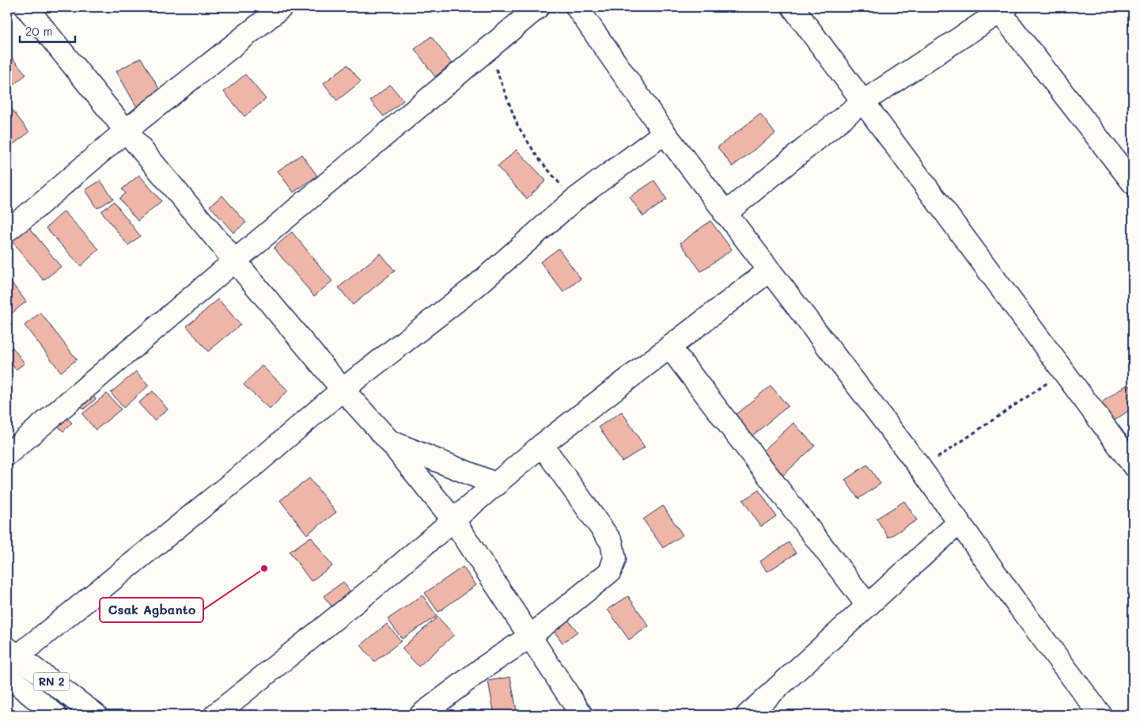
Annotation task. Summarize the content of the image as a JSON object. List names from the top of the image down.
{
  "streets": {
    "street": ["RN 2"]
  },
  "places": ["Csak Agbanto"],
  "scale_bar": "20 m"
}
